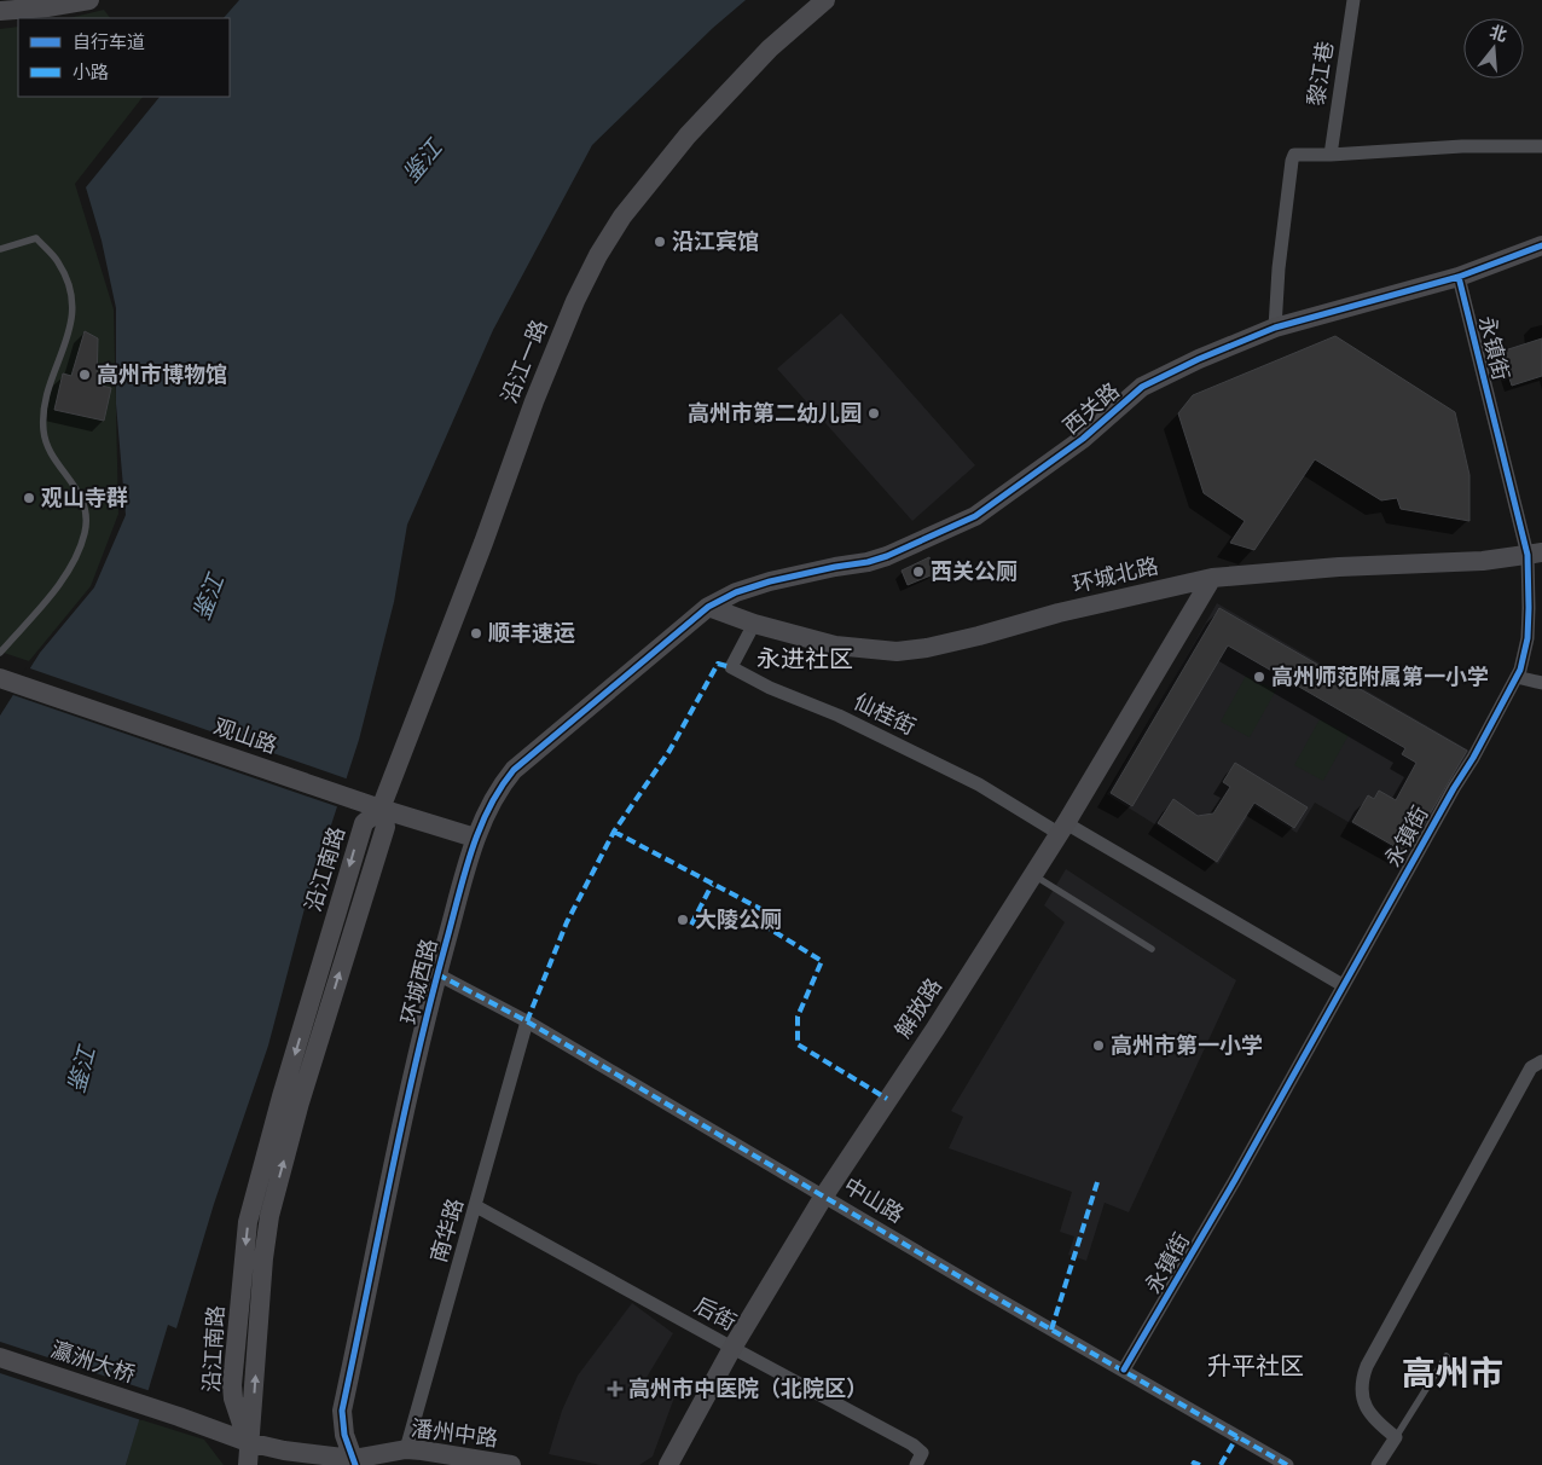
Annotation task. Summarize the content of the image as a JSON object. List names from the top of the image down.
{
  "streets": {
    "street": [
      "黎江巷",
      "永镇街",
      "沿江一路",
      "西关路",
      "环城北路",
      "仙桂街",
      "观山路",
      "沿江南路",
      "环城西路",
      "解放路",
      "中山路",
      "南华路",
      "后街",
      "瀛洲大桥",
      "潘州中路"
    ]
  },
  "crossings": [
    ["永镇街", "西关路"],
    ["永镇街", "环城北路"],
    ["永镇街", "仙桂街"],
    ["永镇街", "中山路"],
    ["沿江一路", "观山路"],
    ["沿江一路", "沿江南路"],
    ["西关路", "环城北路"],
    ["西关路", "环城西路"],
    ["环城北路", "仙桂街"],
    ["环城北路", "环城西路"],
    ["环城北路", "解放路"],
    ["仙桂街", "解放路"],
    ["观山路", "沿江南路"],
    ["观山路", "环城西路"],
    ["沿江南路", "瀛洲大桥"],
    ["沿江南路", "潘州中路"],
    ["环城西路", "中山路"],
    ["环城西路", "潘州中路"],
    ["解放路", "中山路"],
    ["解放路", "后街"],
    ["中山路", "南华路"],
    ["南华路", "后街"],
    ["南华路", "潘州中路"],
    ["瀛洲大桥", "潘州中路"]
  ],
  "districts": ["永进社区", "升平社区", "高州市"],
  "water": ["鉴江"],
  "places": {
    "other": [
      "沿江宾馆",
      "高州市博物馆",
      "高州市第二幼儿园",
      "观山寺群",
      "西关公厕",
      "顺丰速运",
      "高州师范附属第一小学",
      "大陵公厕",
      "高州市第一小学"
    ],
    "health": ["高州市中医院（北院区）"]
  },
  "legend": ["自行车道", "小路"],
  "north": "top"
}
